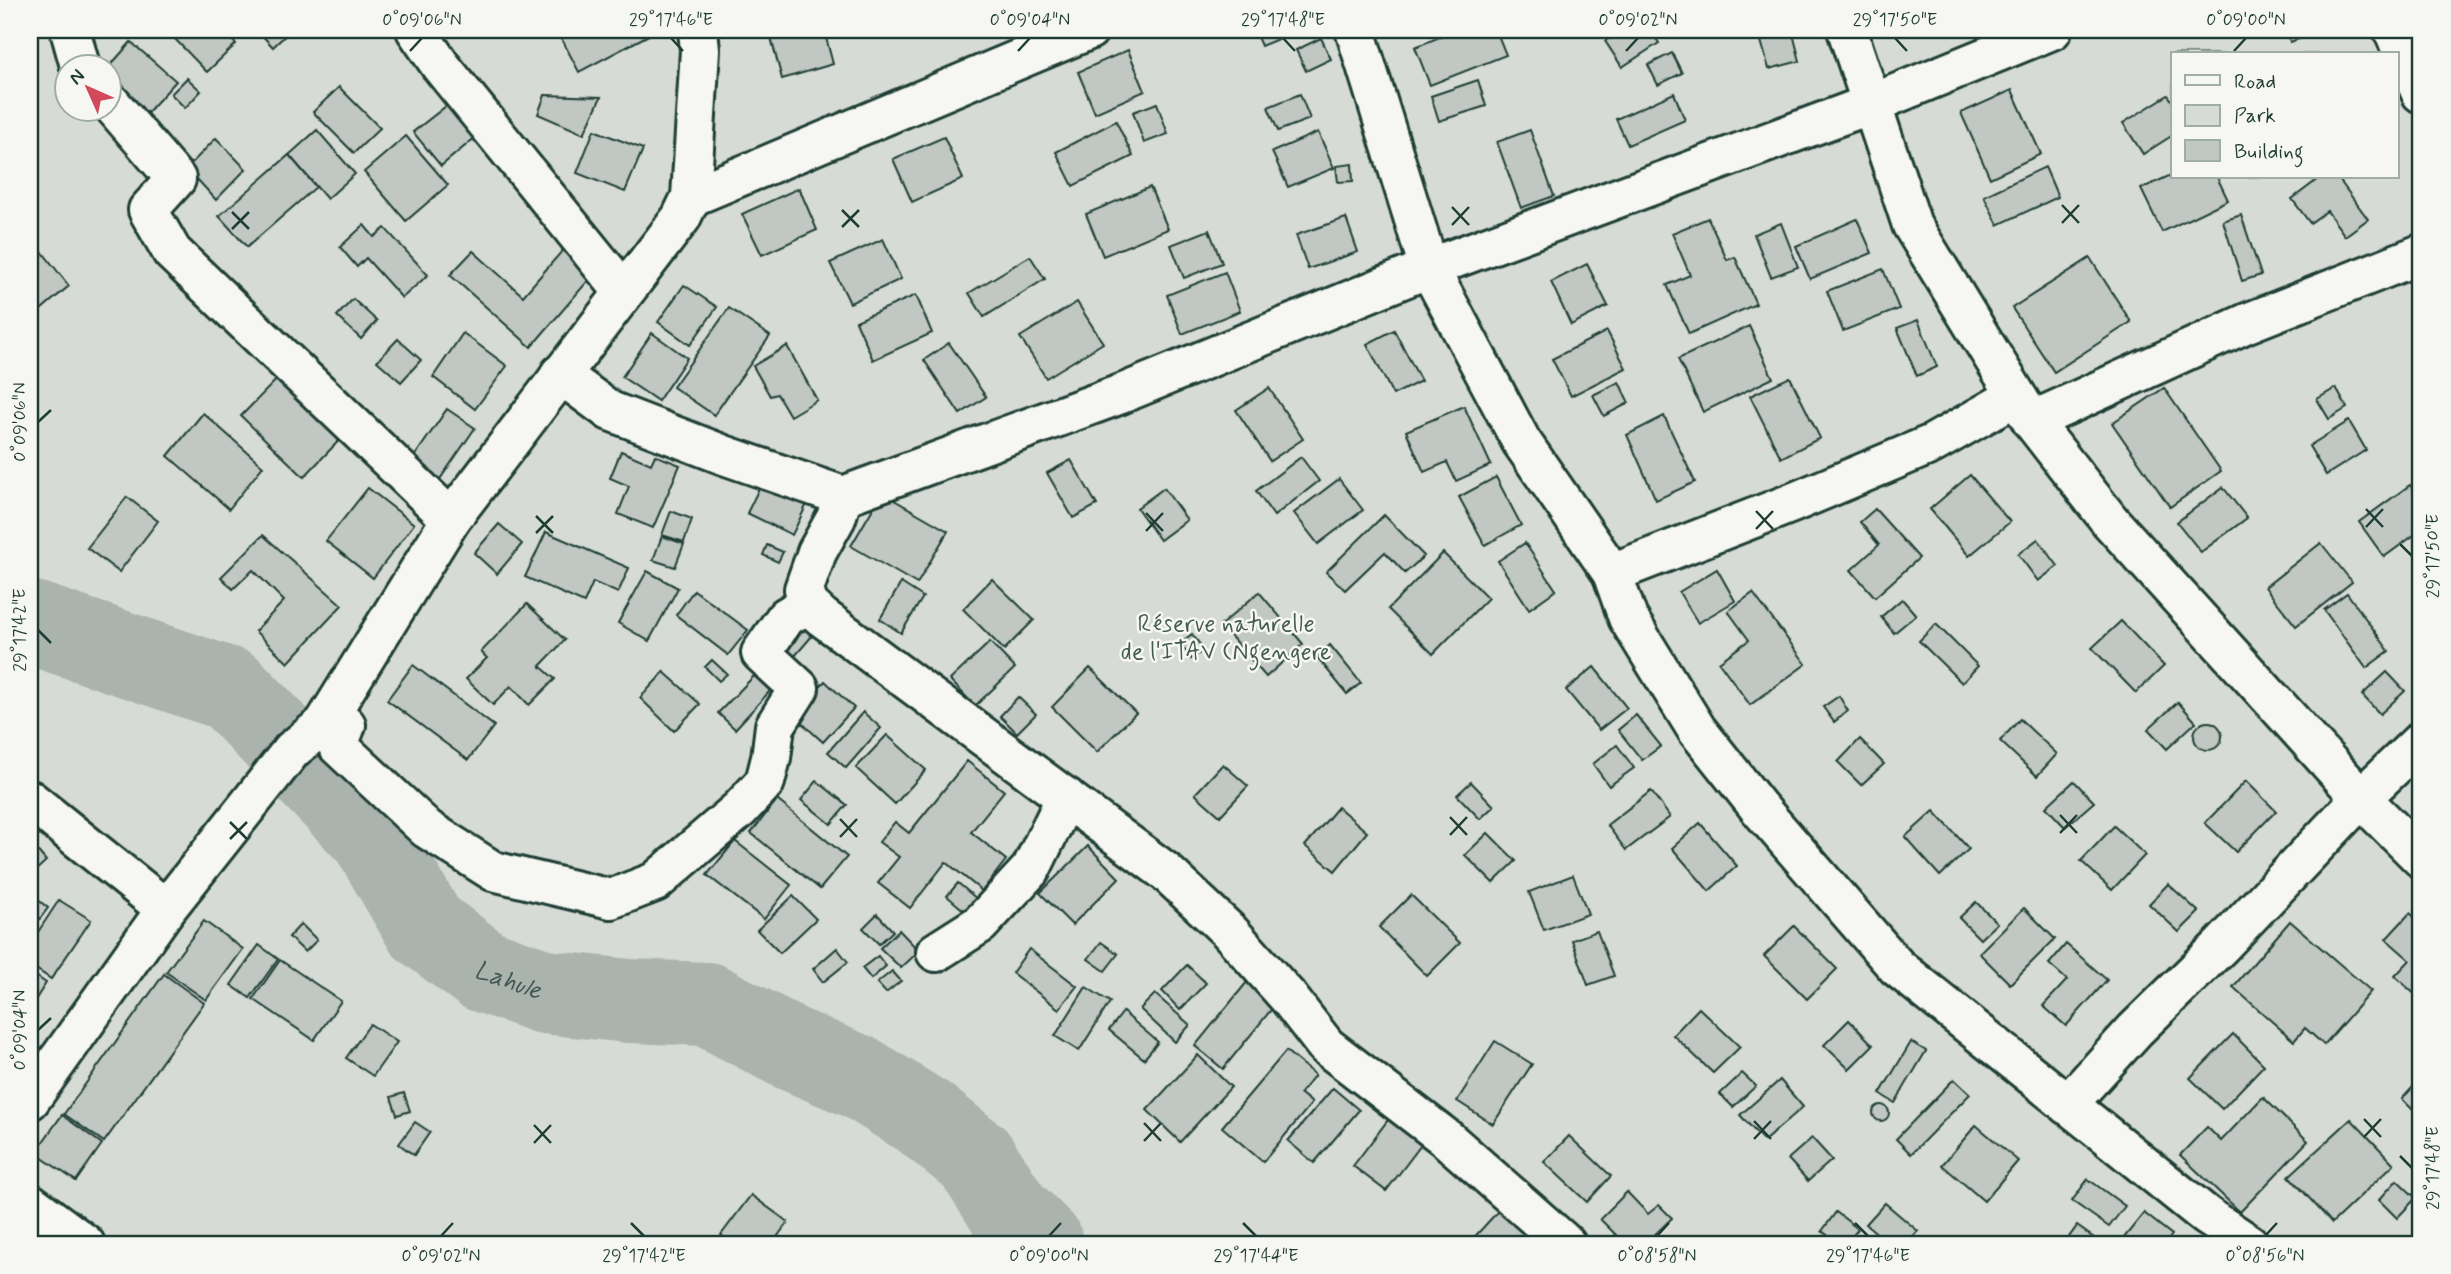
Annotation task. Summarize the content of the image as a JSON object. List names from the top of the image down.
{
  "water": ["Lahule"],
  "parks": ["Réserve naturelle de l'ITAV (Ngengere"],
  "legend": ["Road", "Park", "Building"],
  "north": "top left",
  "coordinates": [
    "0°09'06\"N",
    "29°17'46\"E",
    "0°09'04\"N",
    "29°17'48\"E",
    "0°09'02\"N",
    "29°17'50\"E",
    "0°09'00\"N",
    "29°17'42\"E",
    "29°17'44\"E",
    "0°08'58\"N",
    "0°08'56\"N"
  ]
}
